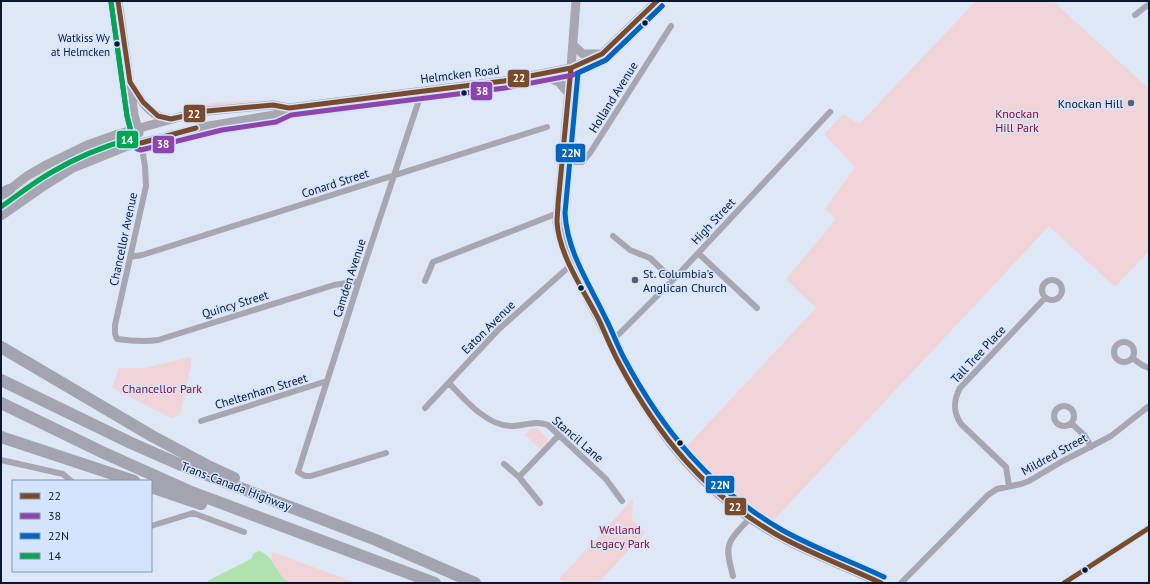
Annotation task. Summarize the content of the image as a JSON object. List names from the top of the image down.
{
  "streets": {
    "highway": ["Trans-Canada Highway"],
    "main road": ["Helmcken Road"],
    "street": [
      "Holland Avenue",
      "Conard Street",
      "High Street",
      "Chancellor Avenue",
      "Camden Avenue",
      "Quincy Street",
      "Eaton Avenue",
      "Tall Tree Place",
      "Cheltenham Street",
      "Stancil Lane",
      "Mildred Street"
    ]
  },
  "crossings": [
    ["Helmcken Road", "Chancellor Avenue"],
    ["Helmcken Road", "Camden Avenue"],
    ["Conard Street", "Chancellor Avenue"],
    ["Conard Street", "Camden Avenue"],
    ["Chancellor Avenue", "Quincy Street"],
    ["Camden Avenue", "Quincy Street"],
    ["Camden Avenue", "Cheltenham Street"],
    ["Eaton Avenue", "Stancil Lane"],
    ["Tall Tree Place", "Mildred Street"]
  ],
  "parks": ["Knockan Hill Park", "Chancellor Park", "Welland Legacy Park"],
  "places": ["Watkiss Wy at Helmcken", "Knockan Hill", "St. Columbia's Anglican Church"],
  "lines": [
    "transit line 22",
    "transit line 38",
    "transit line 14",
    "transit line 22N"
  ],
  "legend": [
    "22",
    "38",
    "22N",
    "14"
  ]
}
